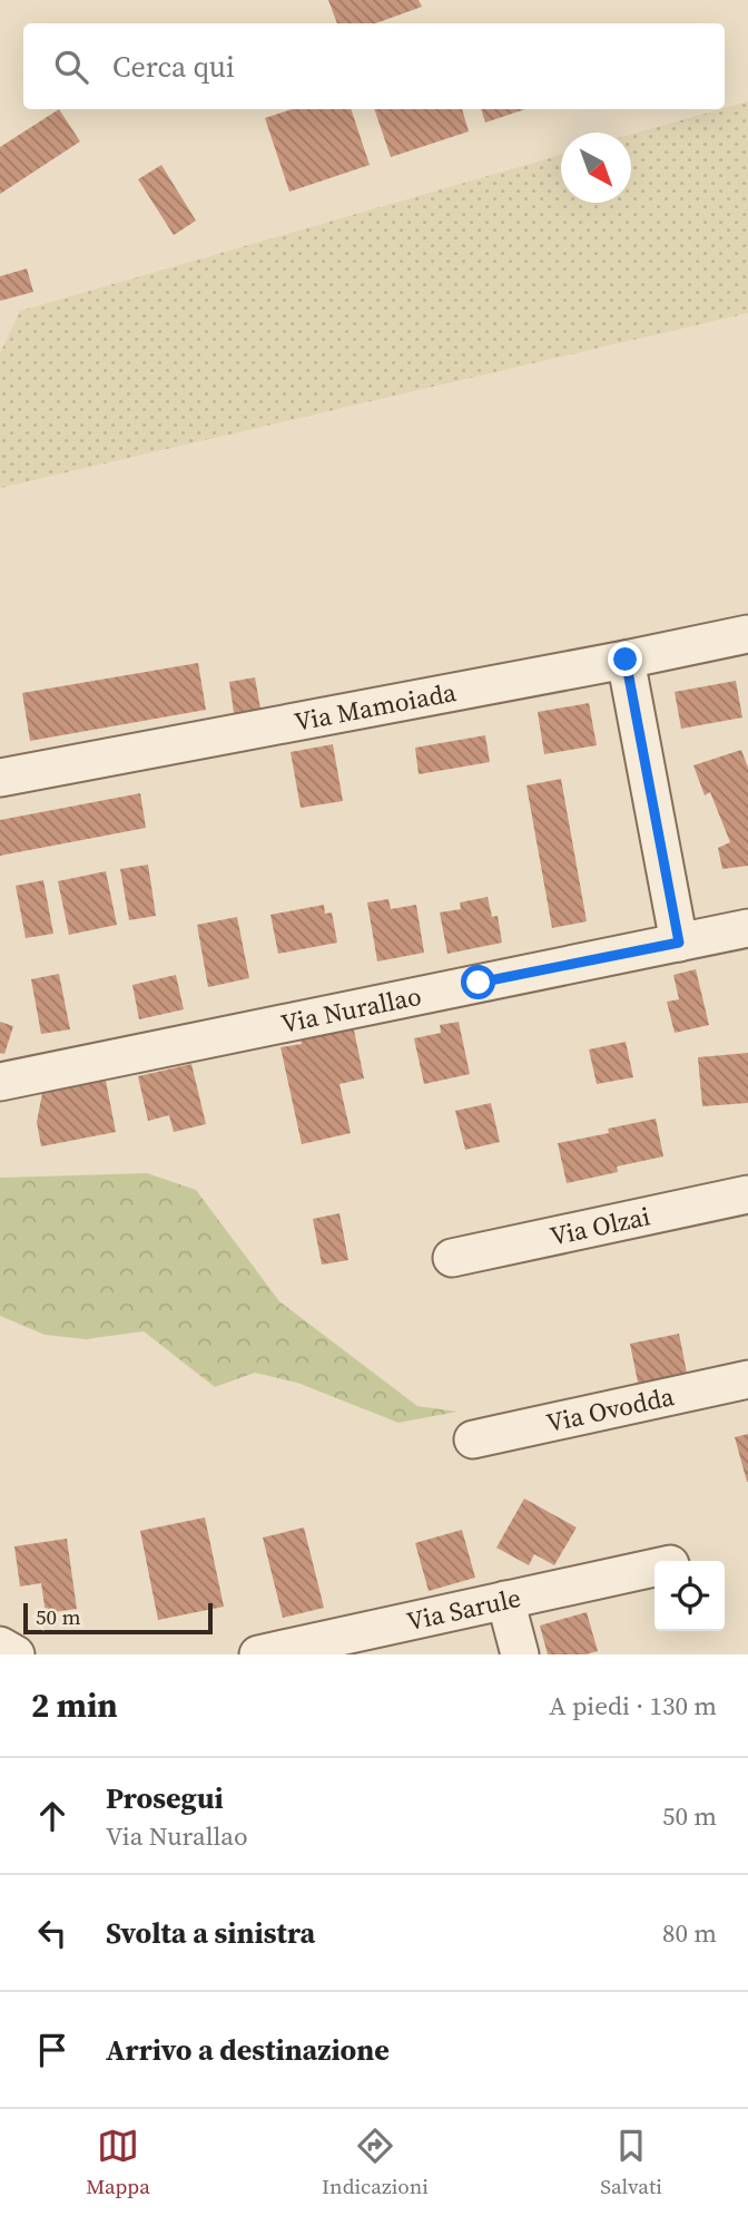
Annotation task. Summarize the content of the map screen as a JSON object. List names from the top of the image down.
{
  "streets": {
    "street": [
      "Via Mamoiada",
      "Via Nurallao",
      "Via Olzai",
      "Via Ovodda",
      "Via Sarule"
    ]
  },
  "scale_bar": "50 m",
  "north": "bottom right",
  "page": {
    "search": "Cerca qui",
    "scale": "50 m",
    "heading": ["2 min", "A piedi · 130 m"],
    "list": [
      ["Prosegui", "Via Nurallao", "50 m"],
      ["Svolta a sinistra", "80 m"],
      "Arrivo a destinazione"
    ],
    "nav": ["Mappa", "Indicazioni", "Salvati"]
  }
}
